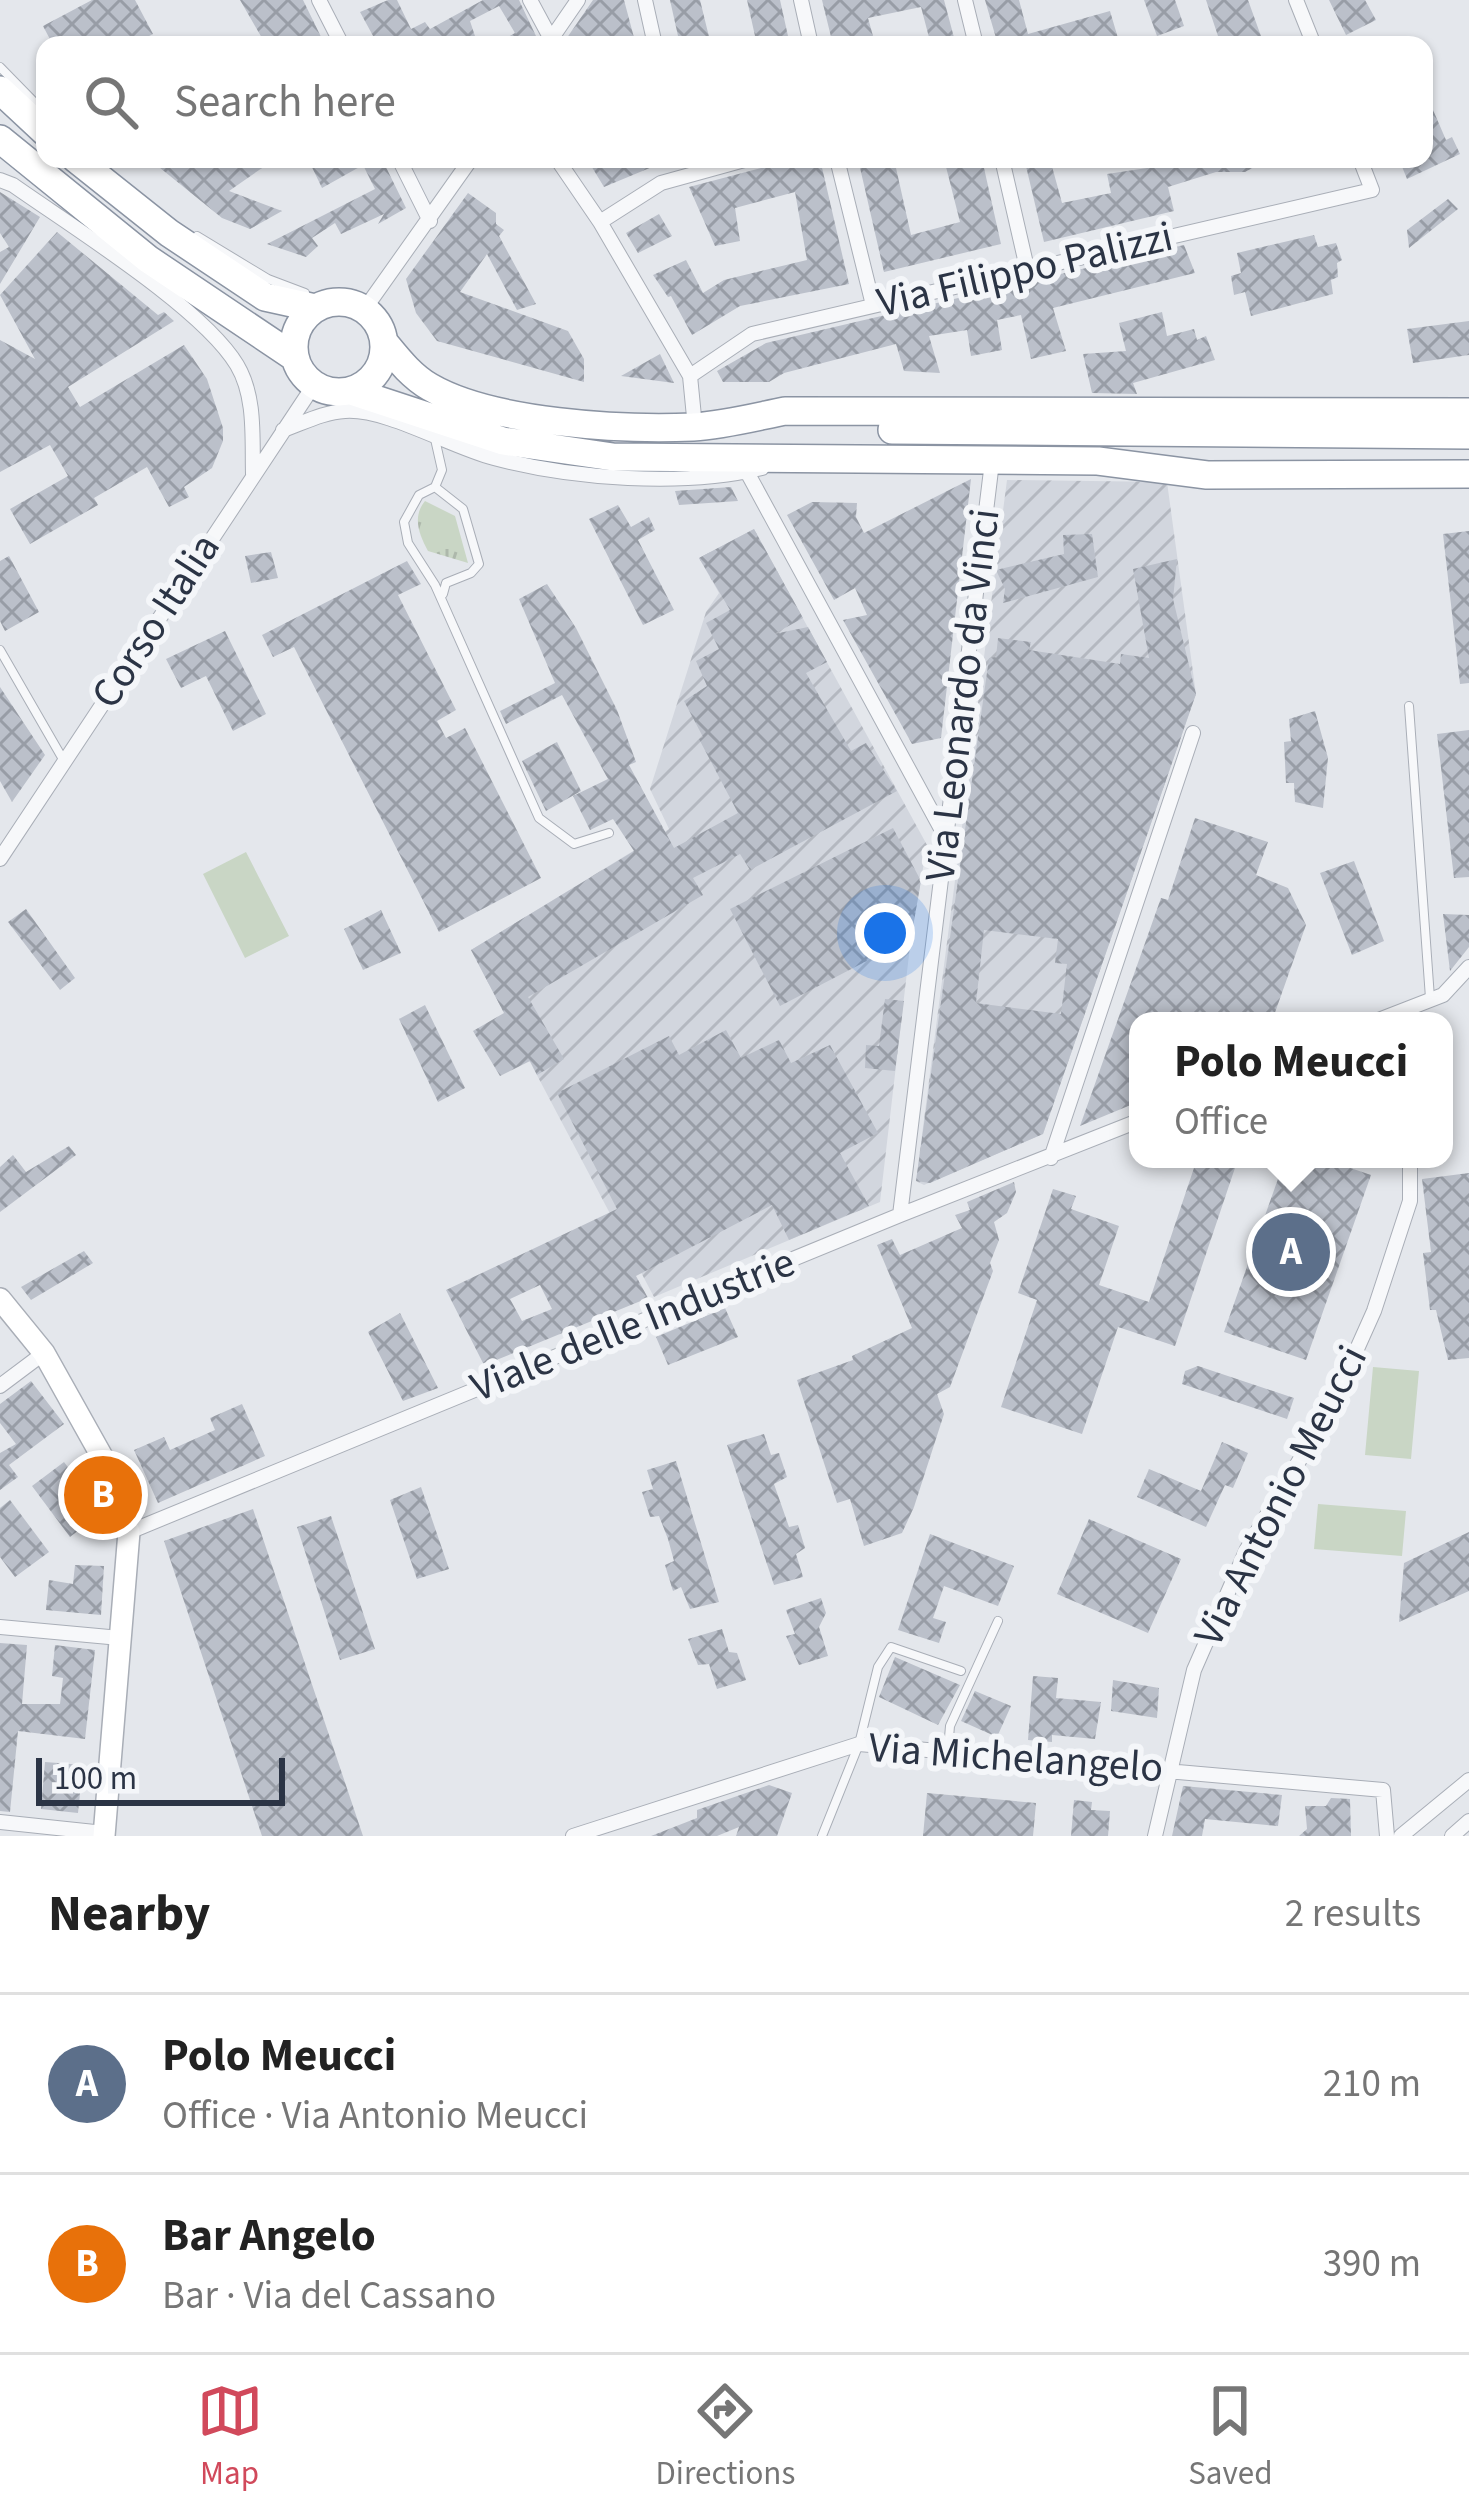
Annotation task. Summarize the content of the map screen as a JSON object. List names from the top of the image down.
{
  "streets": {
    "street": [
      "Via Filippo Palizzi",
      "Corso Italia",
      "Via Leonardo da Vinci",
      "Viale delle Industrie",
      "Via Antonio Meucci",
      "Via Michelangelo"
    ]
  },
  "crossings": [
    ["Via Leonardo da Vinci", "Viale delle Industrie"],
    ["Via Antonio Meucci", "Via Michelangelo"]
  ],
  "scale_bar": "100 m",
  "page": {
    "search": "Search here",
    "popup": ["Polo Meucci", "Office"],
    "pins": ["A", "B"],
    "scale": "100 m",
    "heading": ["Nearby", "2 results"],
    "list": [
      {
        "mark": "A",
        "name": "Polo Meucci",
        "note": "Office · Via Antonio Meucci",
        "value": "210 m"
      },
      {
        "mark": "B",
        "name": "Bar Angelo",
        "note": "Bar · Via del Cassano",
        "value": "390 m"
      }
    ],
    "nav": ["Map", "Directions", "Saved"]
  }
}
